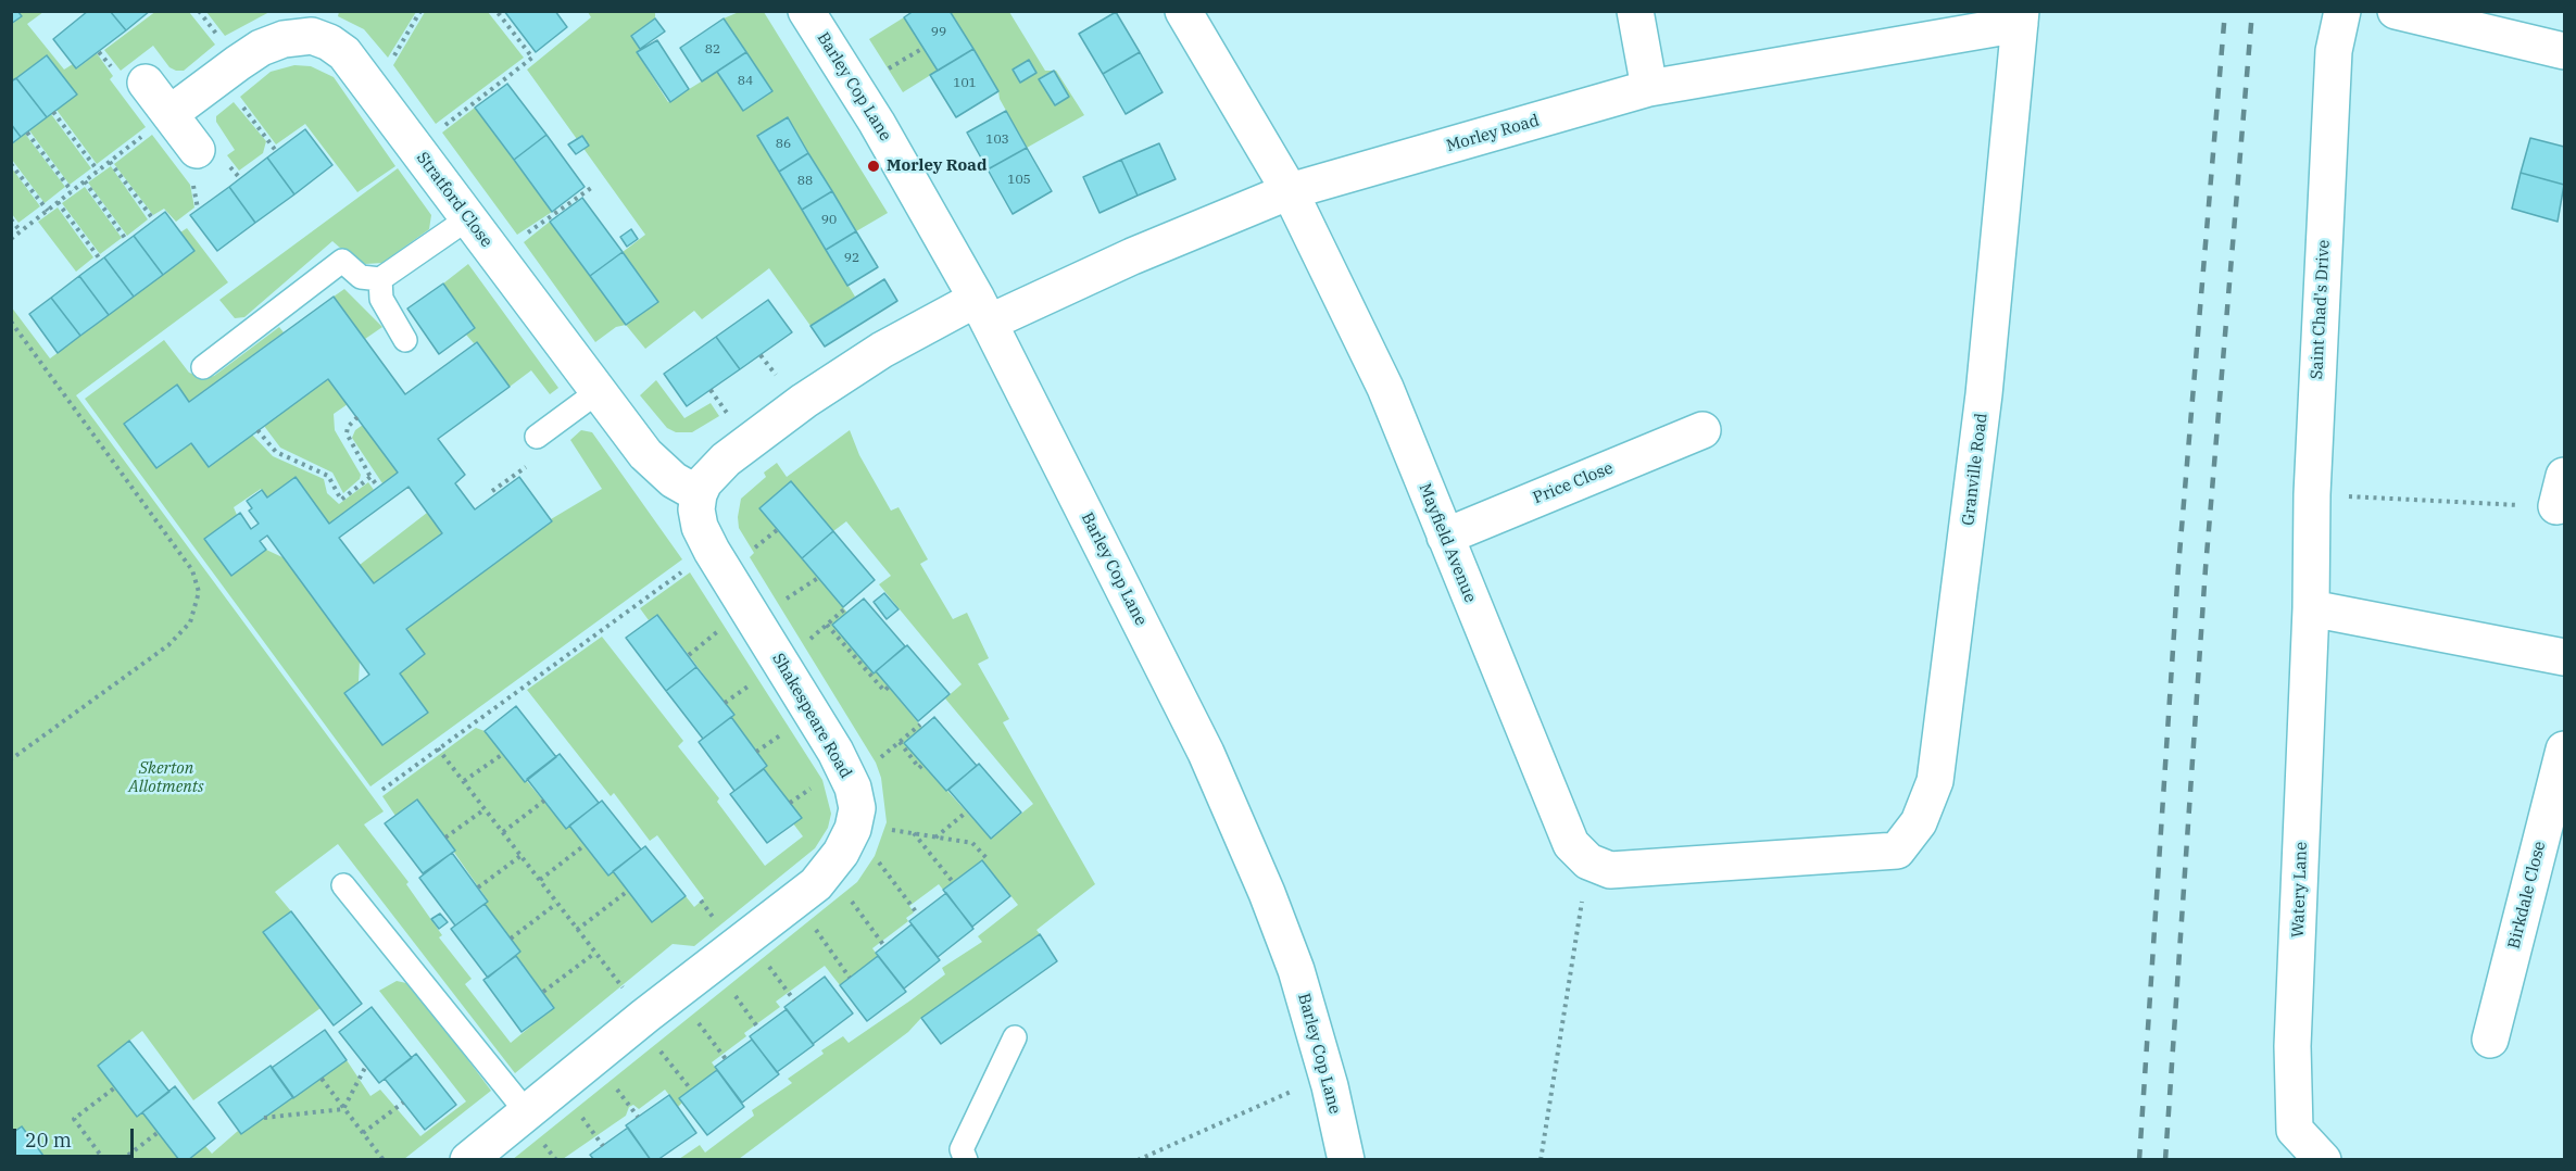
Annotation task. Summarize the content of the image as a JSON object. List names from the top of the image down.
{
  "streets": {
    "street": [
      "Barley Cop Lane",
      "Morley Road",
      "Stratford Close",
      "Saint Chad's Drive",
      "Granville Road",
      "Price Close",
      "Mayfield Avenue",
      "Shakespeare Road",
      "Watery Lane",
      "Birkdale Close"
    ]
  },
  "crossings": [
    ["Barley Cop Lane", "Morley Road"],
    ["Morley Road", "Granville Road"],
    ["Morley Road", "Mayfield Avenue"],
    ["Stratford Close", "Shakespeare Road"],
    ["Saint Chad's Drive", "Watery Lane"],
    ["Granville Road", "Mayfield Avenue"],
    ["Price Close", "Mayfield Avenue"]
  ],
  "parks": ["Skerton Allotments"],
  "places": ["Morley Road"],
  "house_numbers": [
    "99",
    "82",
    "84",
    "101",
    "103",
    "86",
    "105",
    "88",
    "90",
    "92"
  ],
  "scale_bar": "20 m"
}
